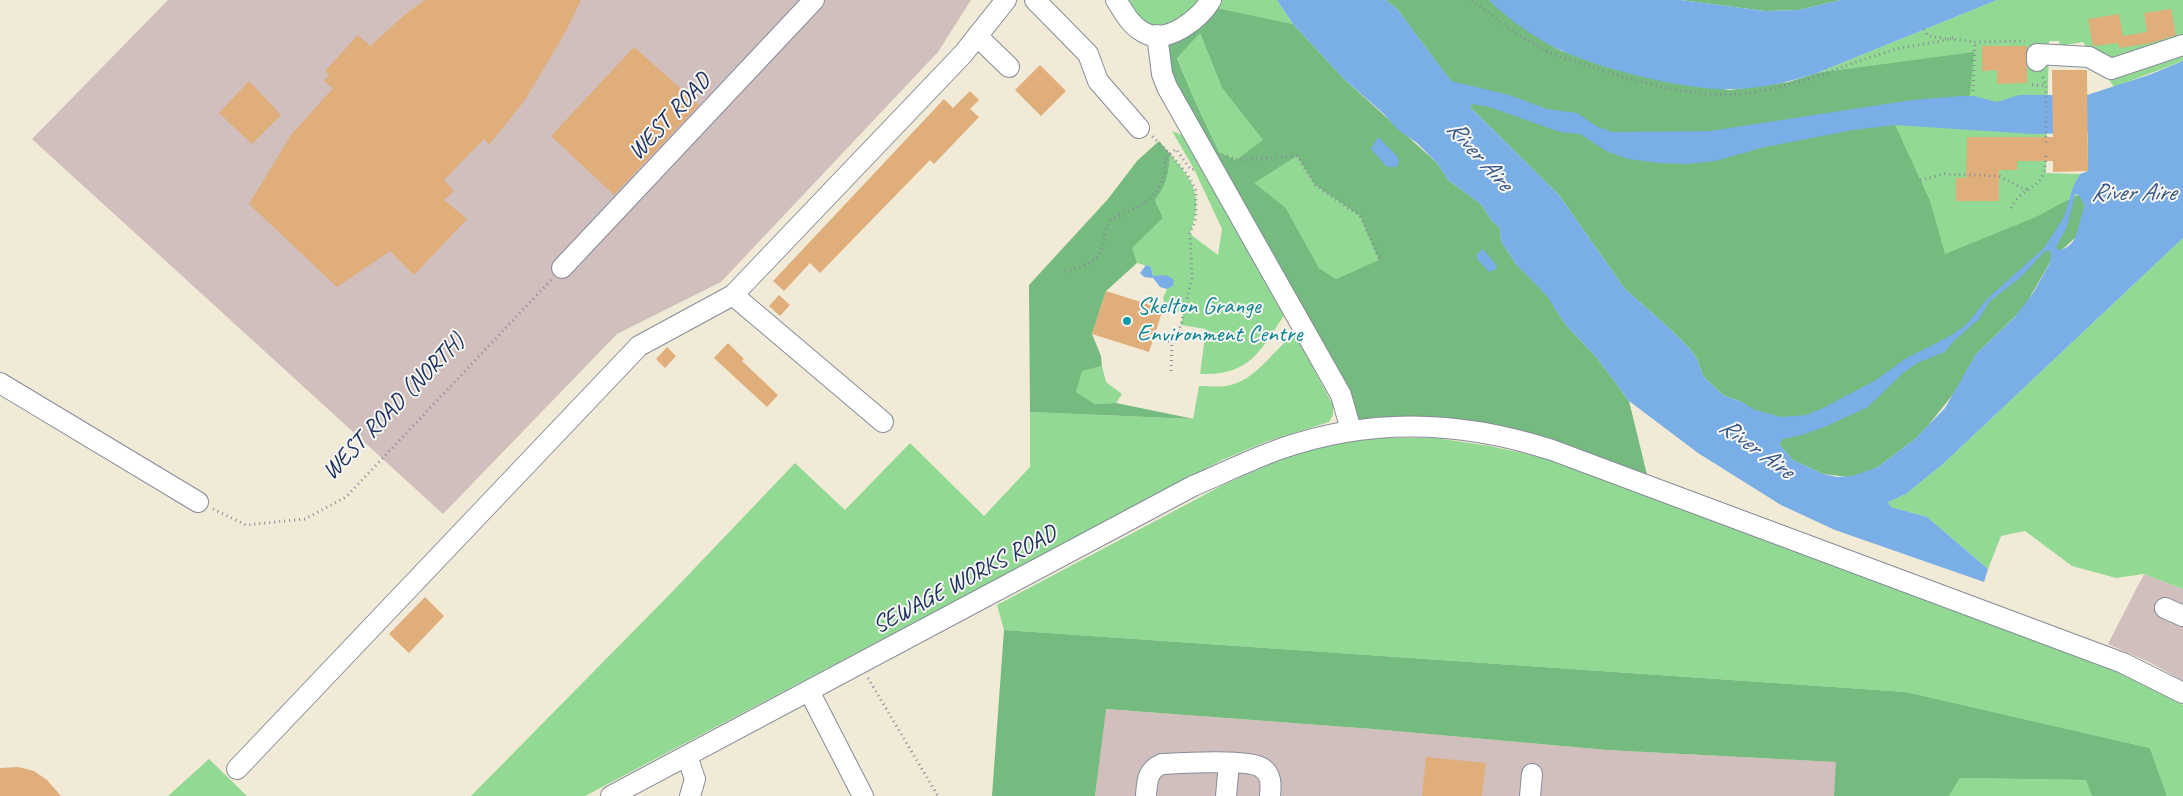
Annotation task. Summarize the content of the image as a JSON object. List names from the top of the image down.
{
  "streets": {
    "street": ["WEST ROAD", "SEWAGE WORKS ROAD"],
    "path": ["WEST ROAD (NORTH)"]
  },
  "crossings": [
    ["WEST ROAD", "WEST ROAD (NORTH)"]
  ],
  "water": ["River Aire"],
  "places": ["Skelton Grange Environment Centre"]
}
